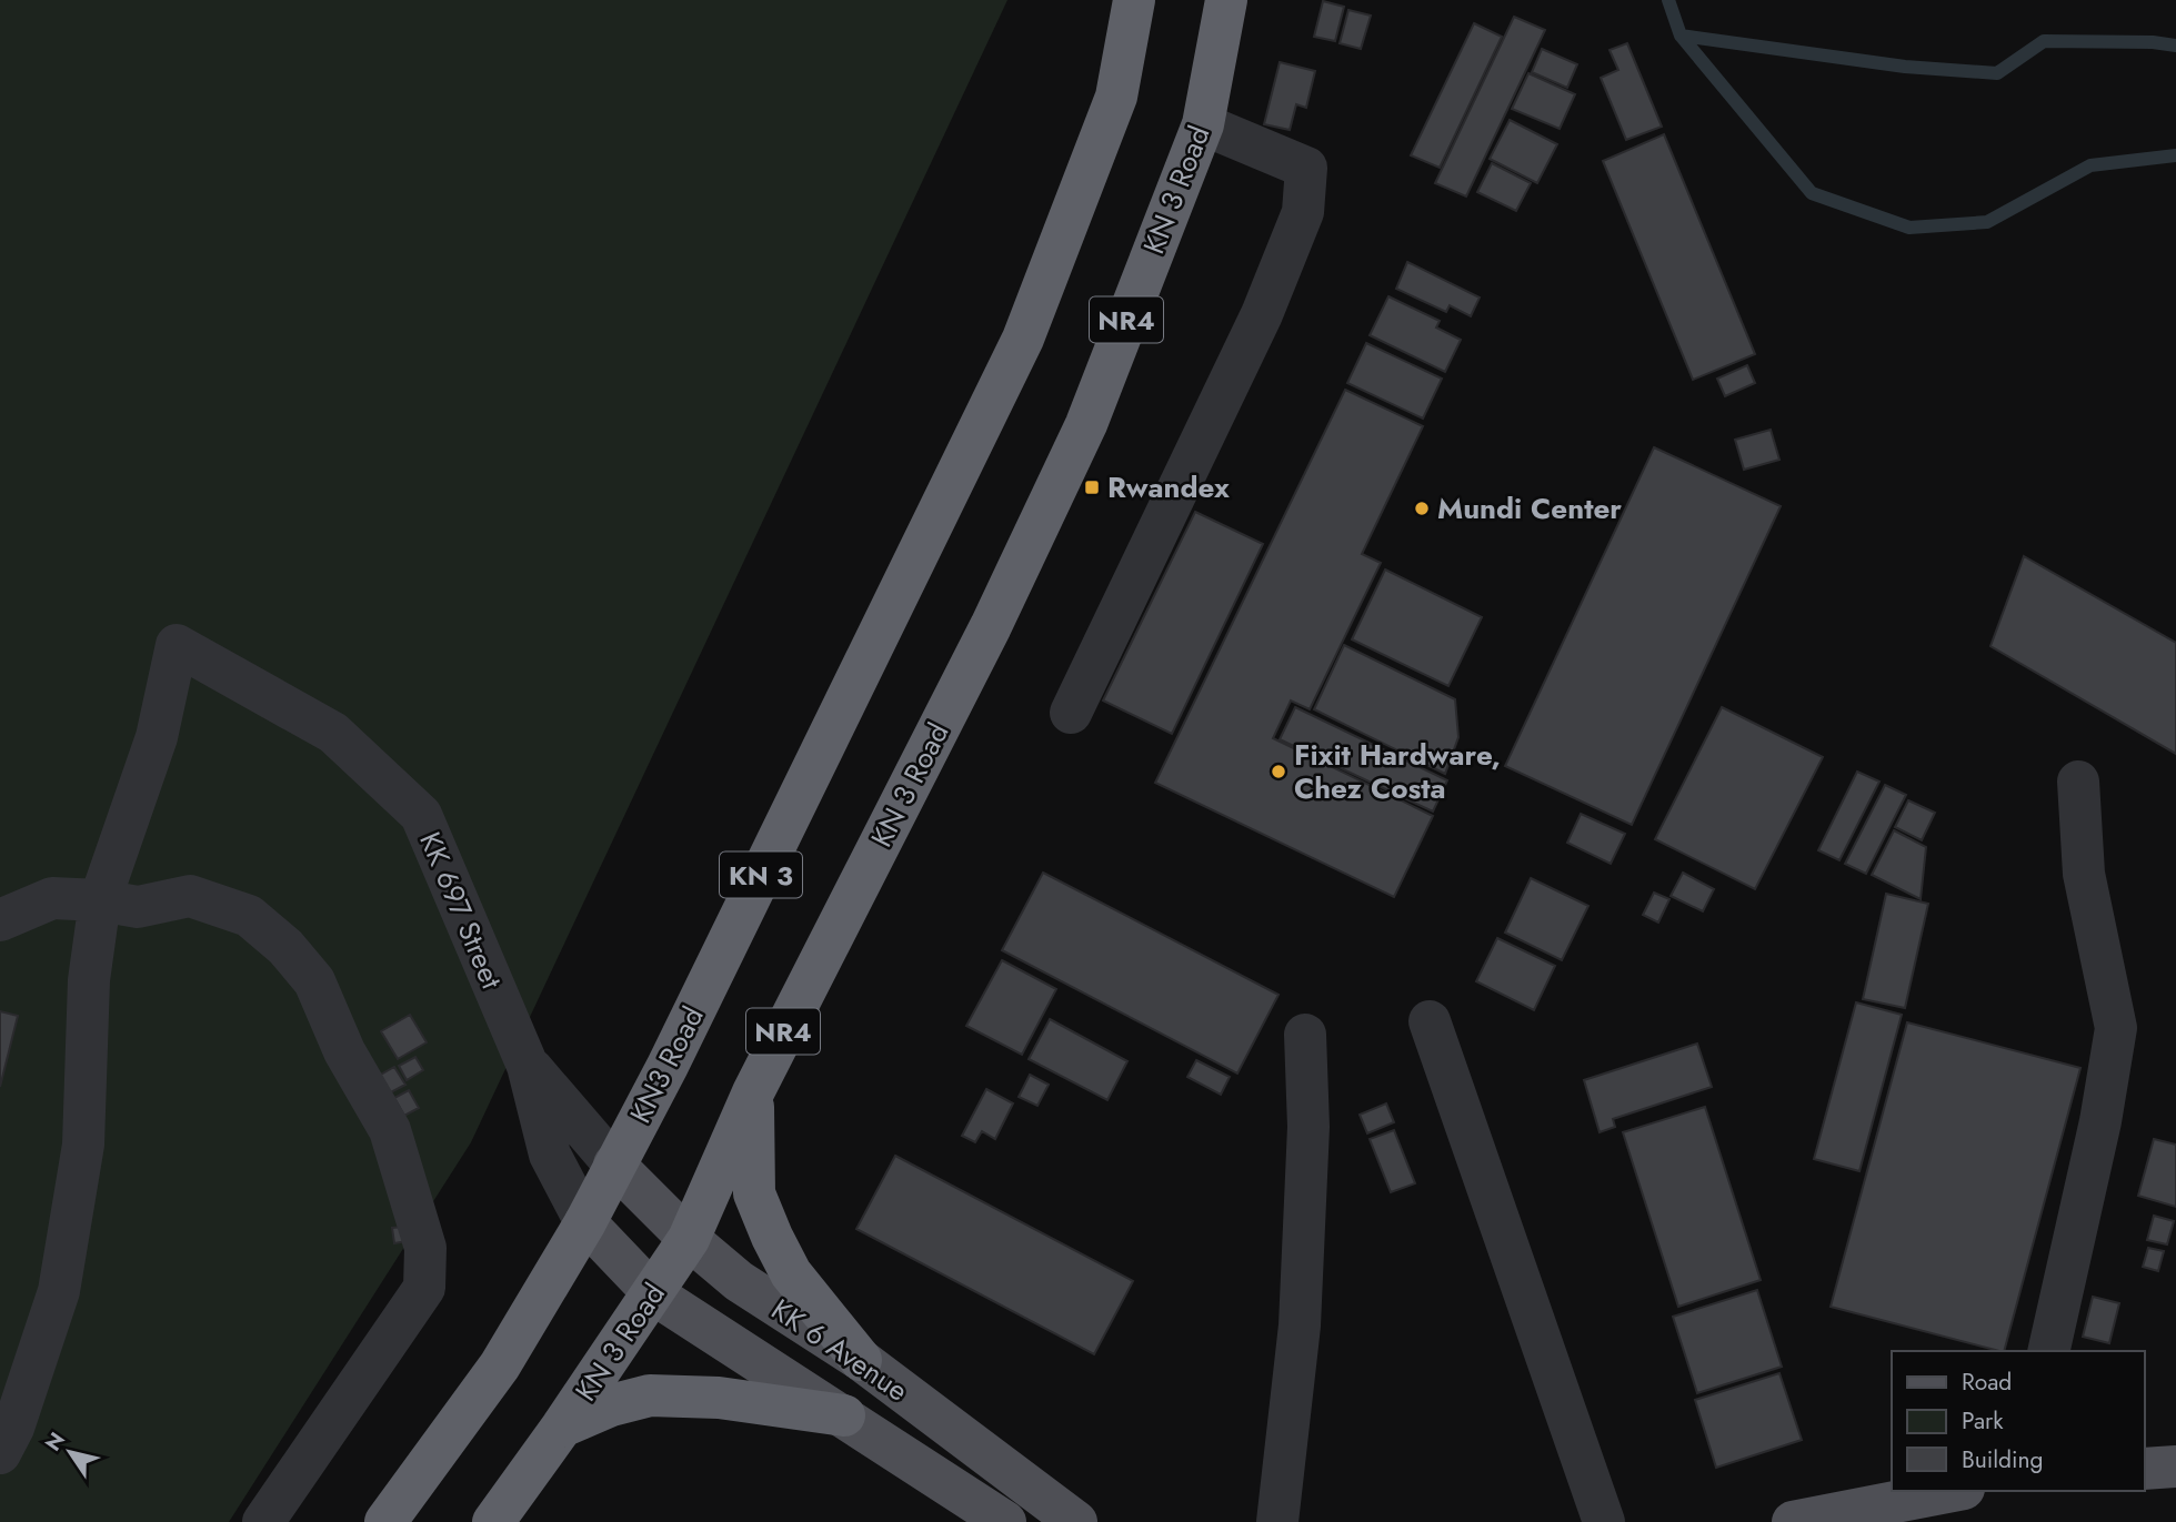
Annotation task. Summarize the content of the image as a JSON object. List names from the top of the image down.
{
  "streets": {
    "highway": [
      "KN 3 Road",
      "NR4",
      "KN 3",
      "KN3 Road"
    ],
    "main road": ["KK 697 Street", "KK 6 Avenue"]
  },
  "crossings": [
    ["KN 3 Road", "KK 697 Street"],
    ["KN 3 Road", "KK 6 Avenue"],
    ["KK 697 Street", "KN3 Road"],
    ["KK 697 Street", "KK 6 Avenue"],
    ["KN3 Road", "KK 6 Avenue"]
  ],
  "places": {
    "transit": ["Rwandex"],
    "other": ["Mundi Center", "Fixit Hardware, Chez Costa"]
  },
  "legend": ["Road", "Park", "Building"],
  "north": "top left"
}
